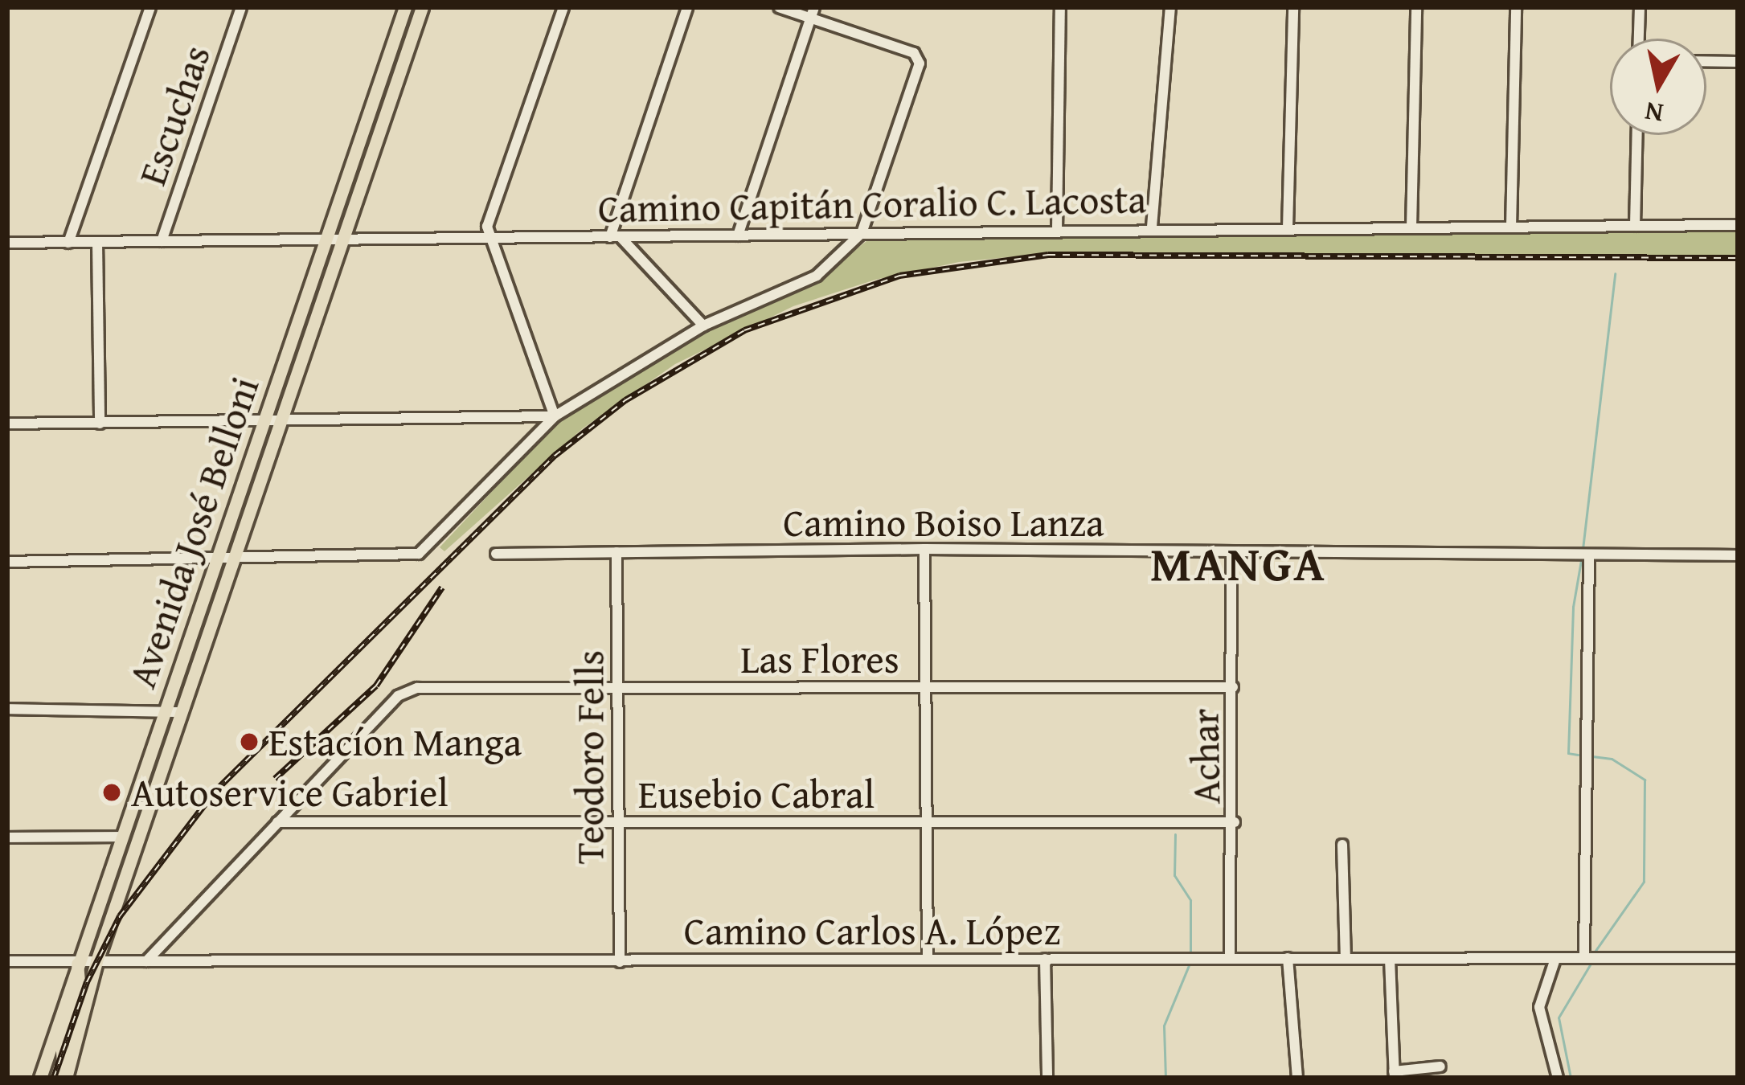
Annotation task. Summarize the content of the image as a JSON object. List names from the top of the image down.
{
  "streets": {
    "main road": ["Avenida José Belloni"],
    "street": [
      "Escuchas",
      "Camino Capitán Coralio C. Lacosta",
      "Camino Boiso Lanza",
      "Las Flores",
      "Achar",
      "Teodoro Fells",
      "Eusebio Cabral",
      "Camino Carlos A. López"
    ]
  },
  "crossings": [
    ["Escuchas", "Camino Capitán Coralio C. Lacosta"],
    ["Camino Capitán Coralio C. Lacosta", "Avenida José Belloni"],
    ["Camino Boiso Lanza", "Achar"],
    ["Camino Boiso Lanza", "Teodoro Fells"],
    ["Avenida José Belloni", "Camino Carlos A. López"],
    ["Las Flores", "Achar"],
    ["Las Flores", "Teodoro Fells"],
    ["Las Flores", "Eusebio Cabral"],
    ["Achar", "Eusebio Cabral"],
    ["Achar", "Camino Carlos A. López"],
    ["Teodoro Fells", "Eusebio Cabral"],
    ["Teodoro Fells", "Camino Carlos A. López"]
  ],
  "districts": ["MANGA"],
  "places": ["Estacíon Manga", "Autoservice Gabriel"],
  "north": "bottom"
}
